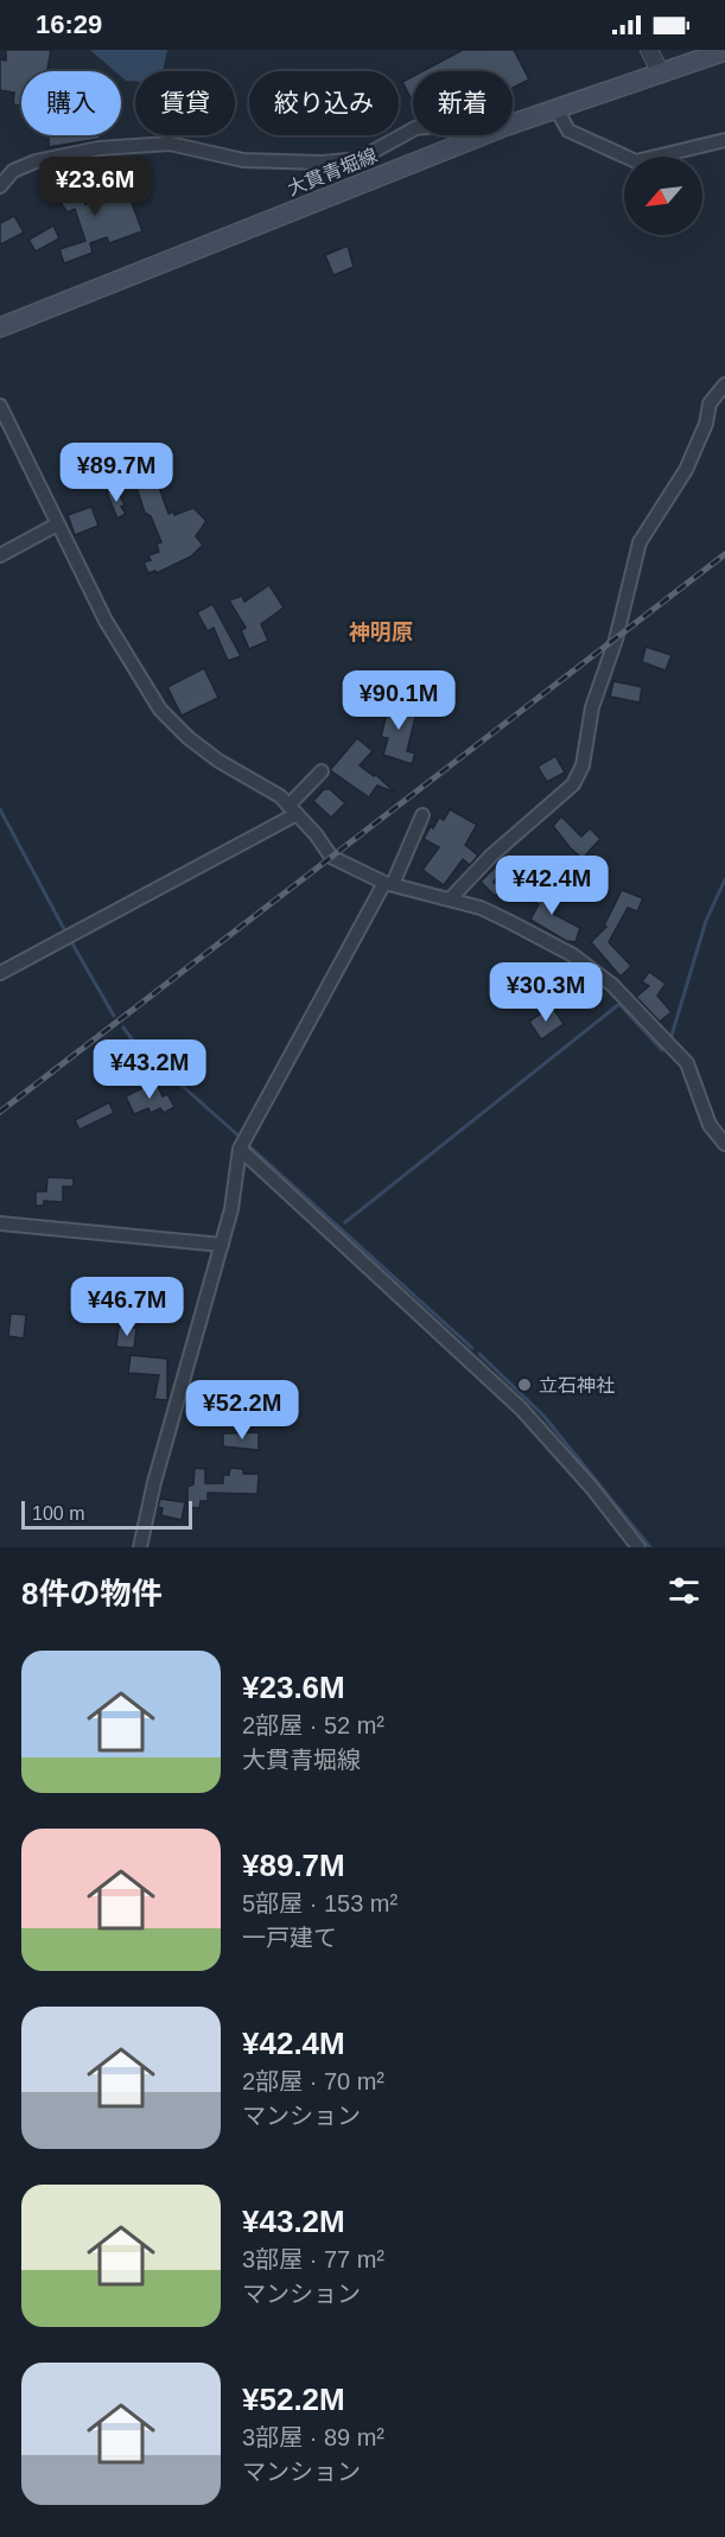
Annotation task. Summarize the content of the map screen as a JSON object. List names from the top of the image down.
{
  "streets": {
    "main road": ["大貫青堀線"]
  },
  "districts": ["神明原"],
  "places": ["立石神社"],
  "scale_bar": "100 m",
  "north": "bottom left",
  "page": {
    "status": "16:29",
    "chip": [
      "購入",
      "賃貸",
      "絞り込み",
      "新着"
    ],
    "price": [
      "¥23.6M",
      "¥89.7M",
      "¥90.1M",
      "¥42.4M",
      "¥30.3M",
      "¥43.2M",
      "¥46.7M",
      "¥52.2M"
    ],
    "scale": "100 m",
    "heading": "8件の物件",
    "list": [
      {
        "name": "¥23.6M",
        "note": "2部屋 · 52 m² · 大貫青堀線"
      },
      {
        "name": "¥89.7M",
        "note": "5部屋 · 153 m² · 一戸建て"
      },
      {
        "name": "¥42.4M",
        "note": "2部屋 · 70 m² · マンション"
      },
      {
        "name": "¥43.2M",
        "note": "3部屋 · 77 m² · マンション"
      },
      {
        "name": "¥52.2M",
        "note": "3部屋 · 89 m² · マンション"
      }
    ]
  }
}
